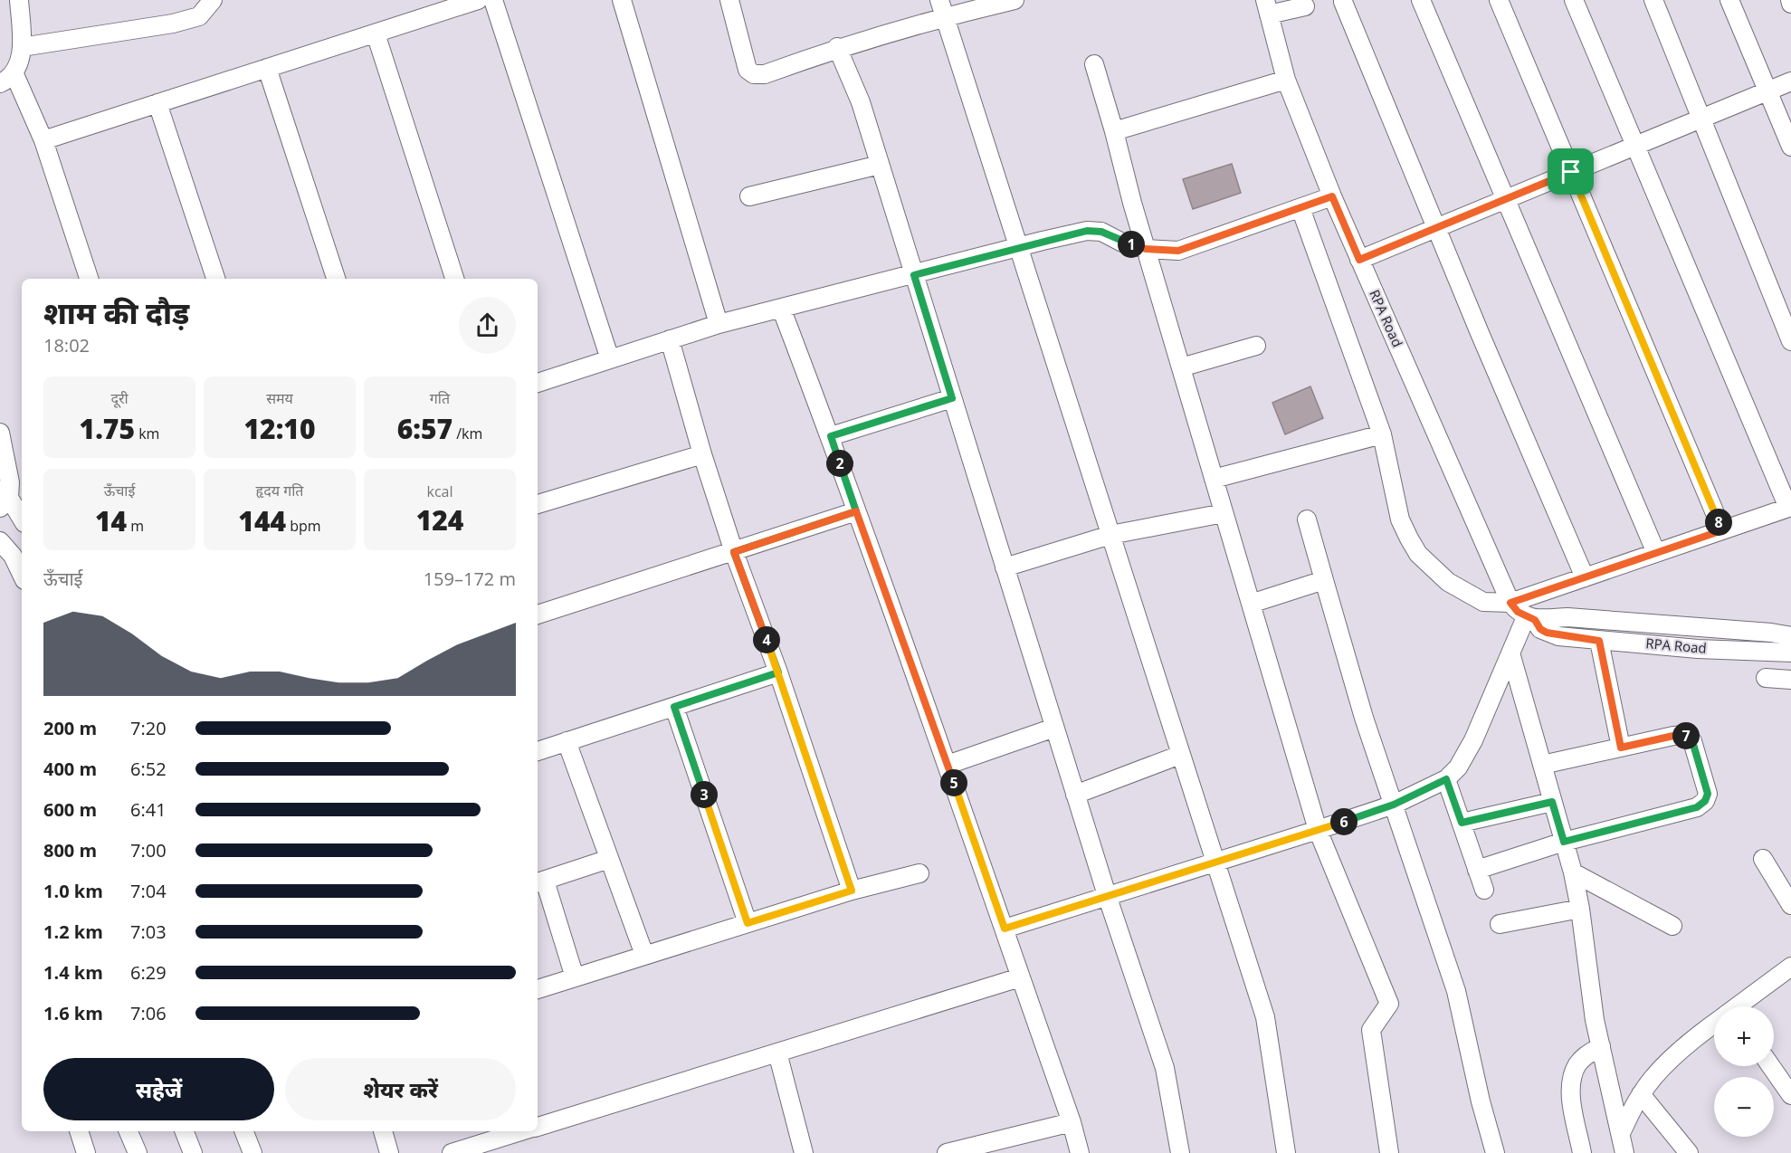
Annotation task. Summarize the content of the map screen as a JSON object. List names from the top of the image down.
{
  "streets": {
    "street": ["RPA Road"]
  },
  "page": {
    "pins": [
      "1",
      "2",
      "8",
      "4",
      "7",
      "5",
      "3",
      "6"
    ],
    "heading": ["शाम की दौड़", "18:02"],
    "stats": [
      ["दूरी", "1.75 km"],
      ["समय", "12:10"],
      ["गति", "6:57 /km"],
      ["ऊँचाई", "14 m"],
      ["हृदय गति", "144 bpm"],
      ["kcal", "124"]
    ],
    "chart": ["ऊँचाई", "159–172 m"],
    "list": [
      {
        "name": "200 m",
        "note": "7:20"
      },
      {
        "name": "400 m",
        "note": "6:52"
      },
      {
        "name": "600 m",
        "note": "6:41"
      },
      {
        "name": "800 m",
        "note": "7:00"
      },
      {
        "name": "1.0 km",
        "note": "7:04"
      },
      {
        "name": "1.2 km",
        "note": "7:03"
      },
      {
        "name": "1.4 km",
        "note": "6:29"
      },
      {
        "name": "1.6 km",
        "note": "7:06"
      }
    ],
    "map_buttons": ["+", "−"],
    "buttons": ["सहेजें", "शेयर करें"]
  }
}
